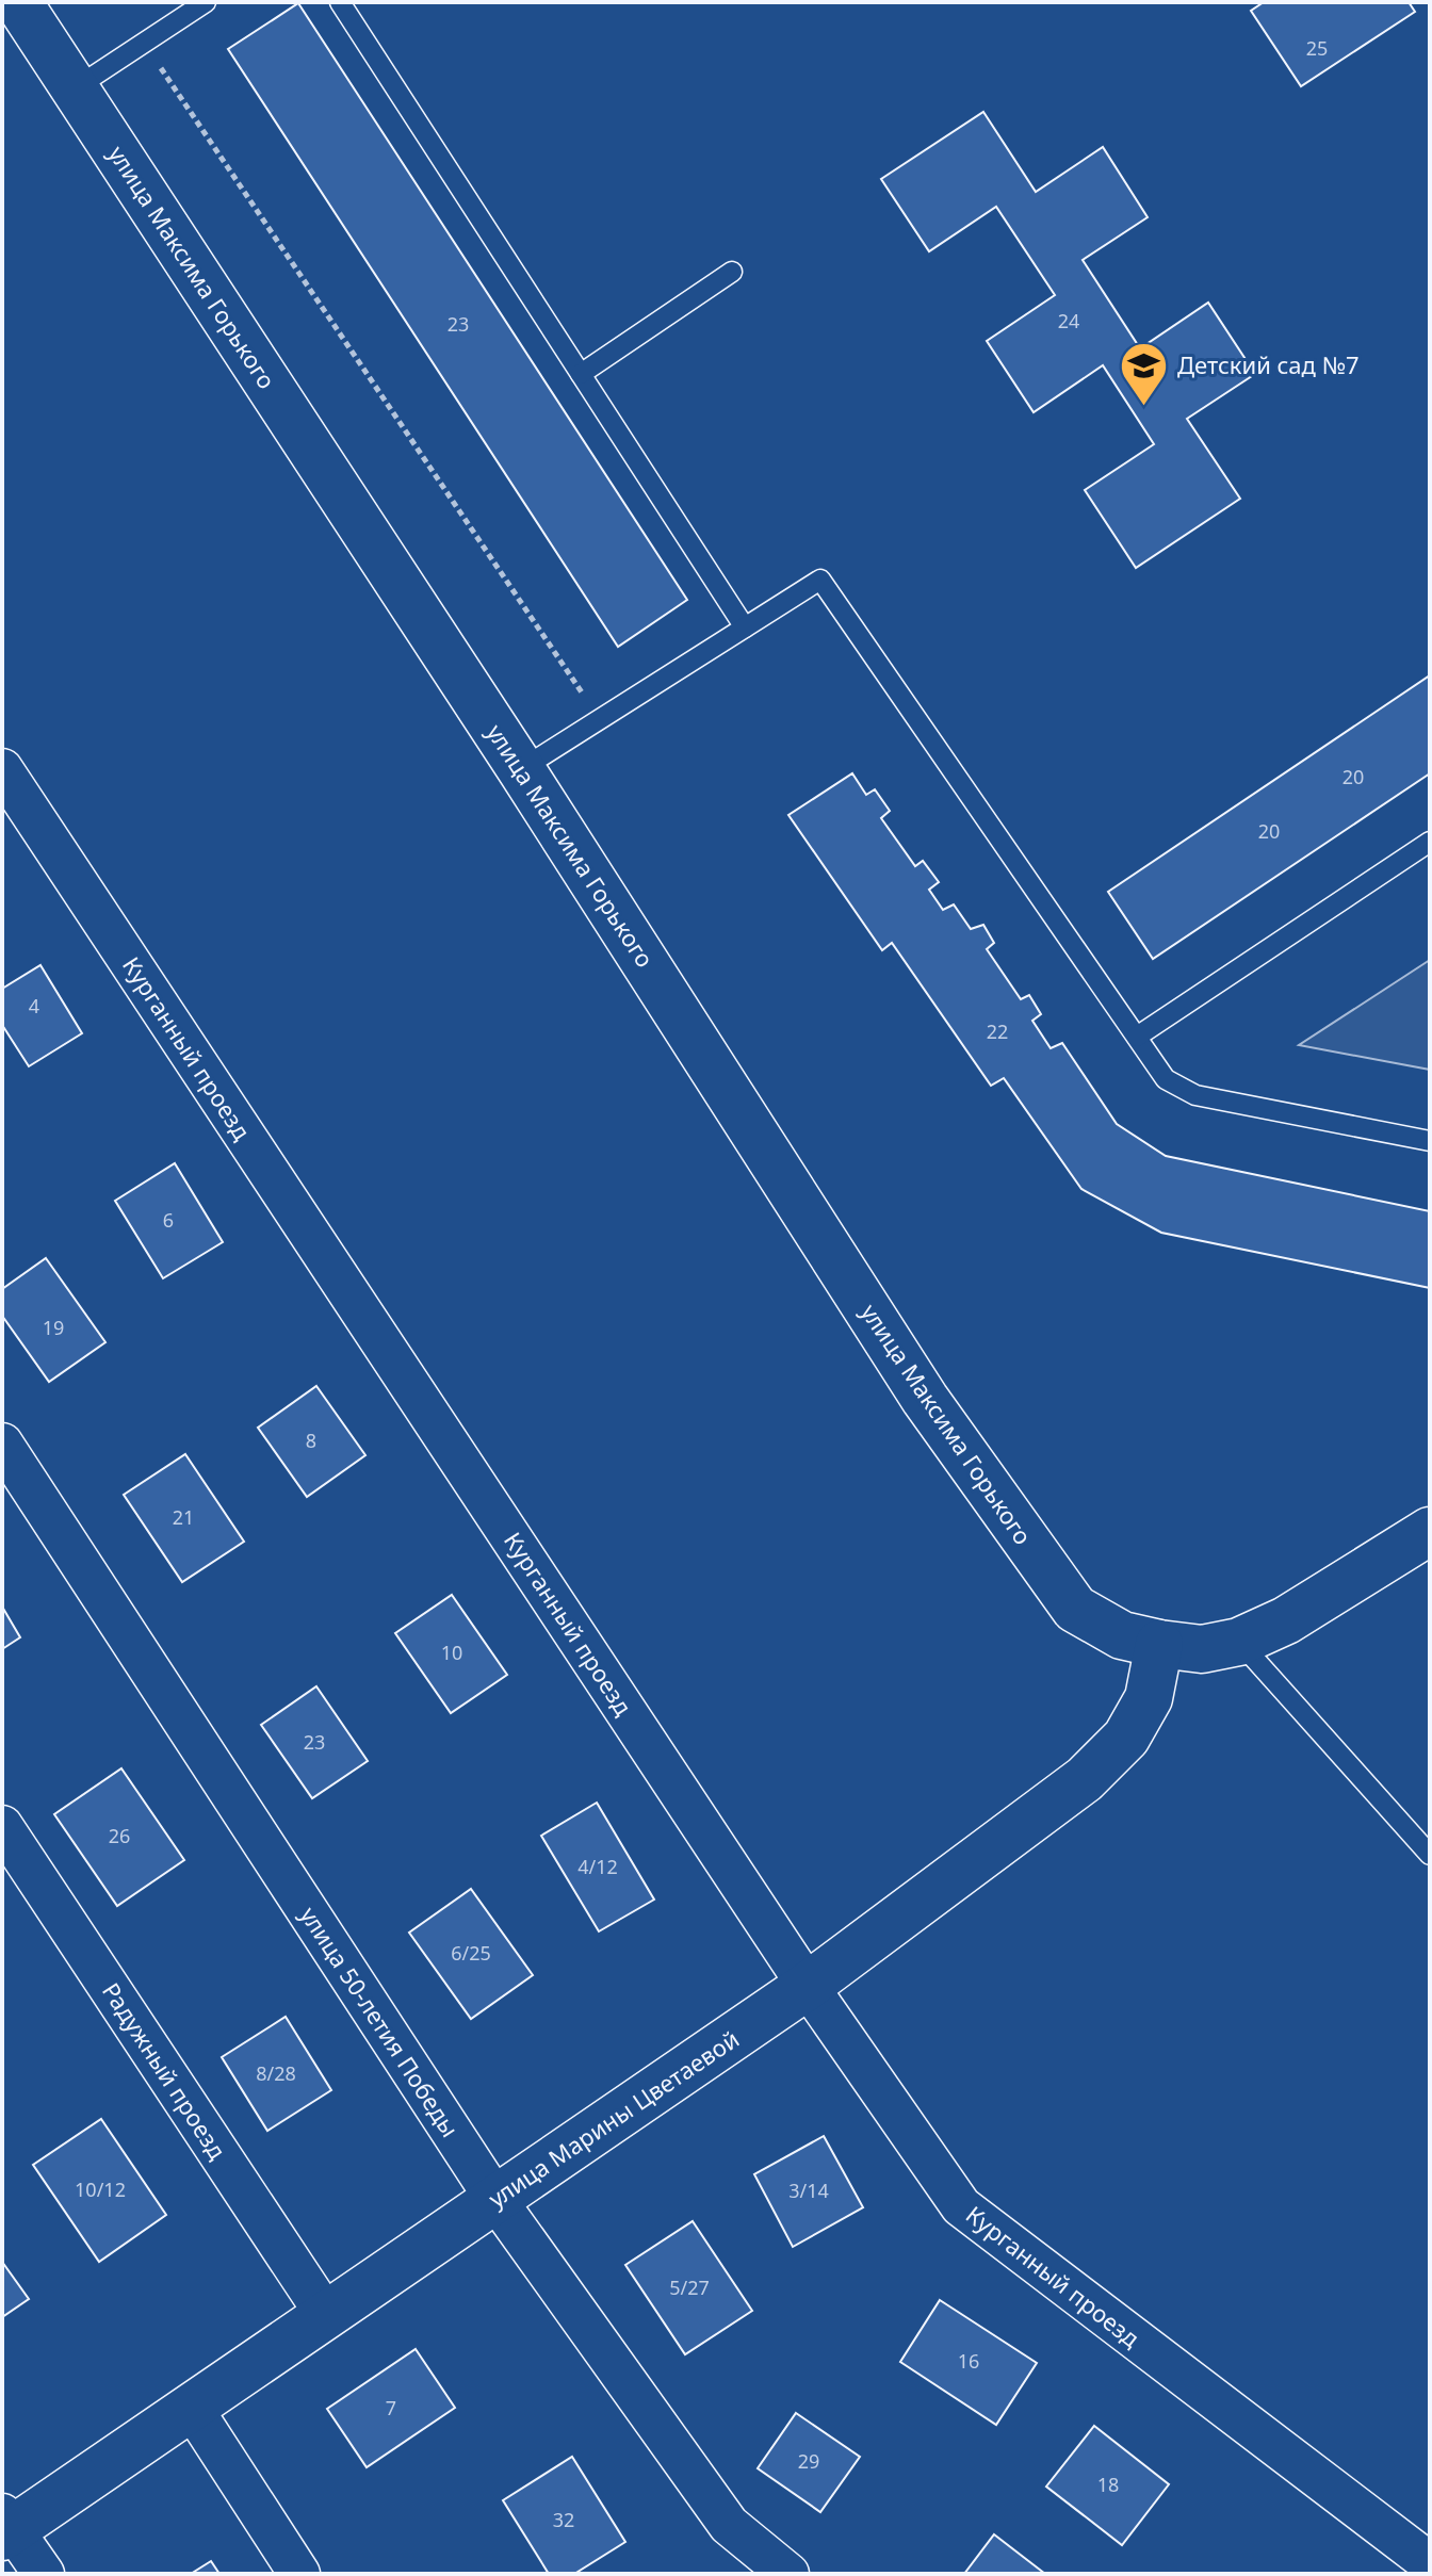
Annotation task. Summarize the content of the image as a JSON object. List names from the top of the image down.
{
  "streets": {
    "main road": ["улица Максима Горького", "улица Марины Цветаевой"],
    "street": ["Курганный проезд", "улица 50-летия Победы", "Радужный проезд"]
  },
  "crossings": [
    ["улица Максима Горького", "улица Марины Цветаевой"],
    ["Курганный проезд", "улица Марины Цветаевой"],
    ["улица 50-летия Победы", "улица Марины Цветаевой"],
    ["Радужный проезд", "улица Марины Цветаевой"]
  ],
  "places": {
    "school or university": ["Детский сад №7"]
  },
  "house_numbers": [
    "25",
    "24",
    "23",
    "20",
    "20",
    "4",
    "22",
    "6",
    "19",
    "8",
    "21",
    "10",
    "23",
    "26",
    "4/12",
    "6/25",
    "8/28",
    "10/12",
    "3/14",
    "5/27",
    "16",
    "7",
    "29",
    "18",
    "32"
  ]
}
